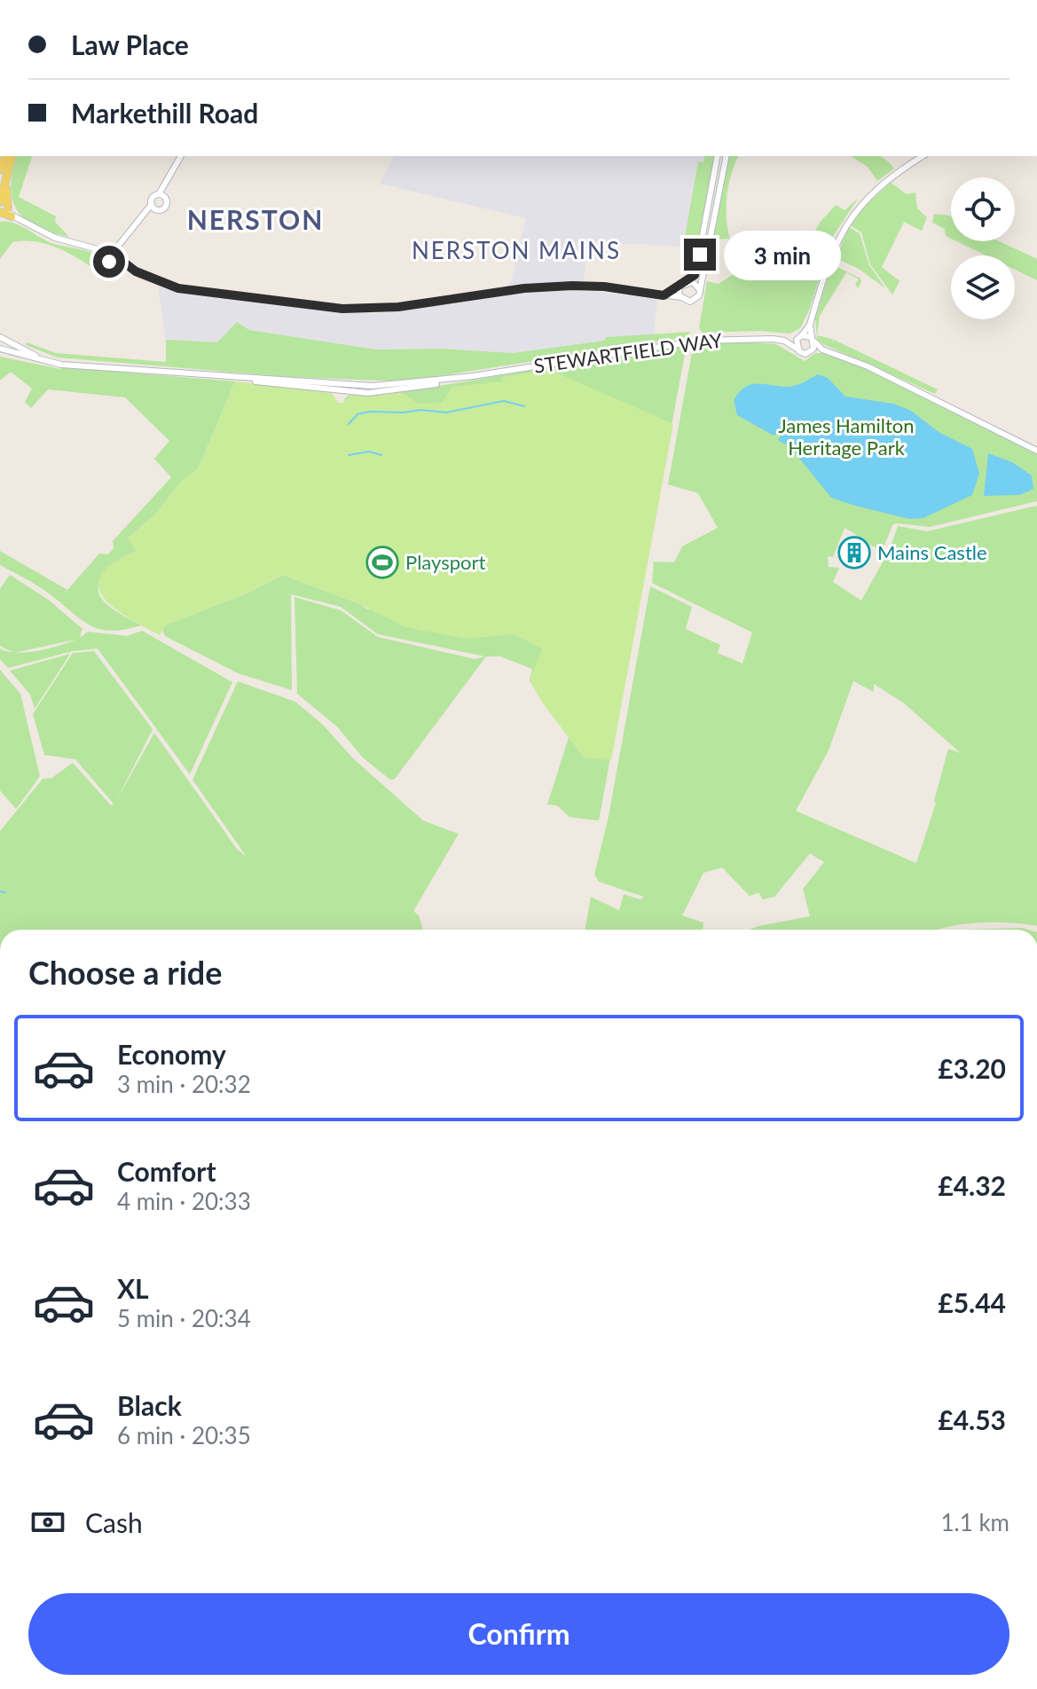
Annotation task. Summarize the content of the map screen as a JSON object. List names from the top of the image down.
{
  "streets": {
    "street": ["STEWARTFIELD WAY"]
  },
  "districts": ["NERSTON", "NERSTON MAINS"],
  "parks": ["James Hamilton Heritage Park"],
  "places": {
    "building": ["Mains Castle"],
    "sports": ["Playsport"]
  },
  "page": {
    "banner": ["Law Place", "Markethill Road"],
    "bubble": "3 min",
    "heading": "Choose a ride",
    "list": [
      {
        "name": "Economy",
        "note": "3 min · 20:32",
        "value": "£3.20"
      },
      {
        "name": "Comfort",
        "note": "4 min · 20:33",
        "value": "£4.32"
      },
      {
        "name": "XL",
        "note": "5 min · 20:34",
        "value": "£5.44"
      },
      {
        "name": "Black",
        "note": "6 min · 20:35",
        "value": "£4.53"
      }
    ],
    "pay": ["Cash", "1.1 km"],
    "buttons": "Confirm"
  }
}
